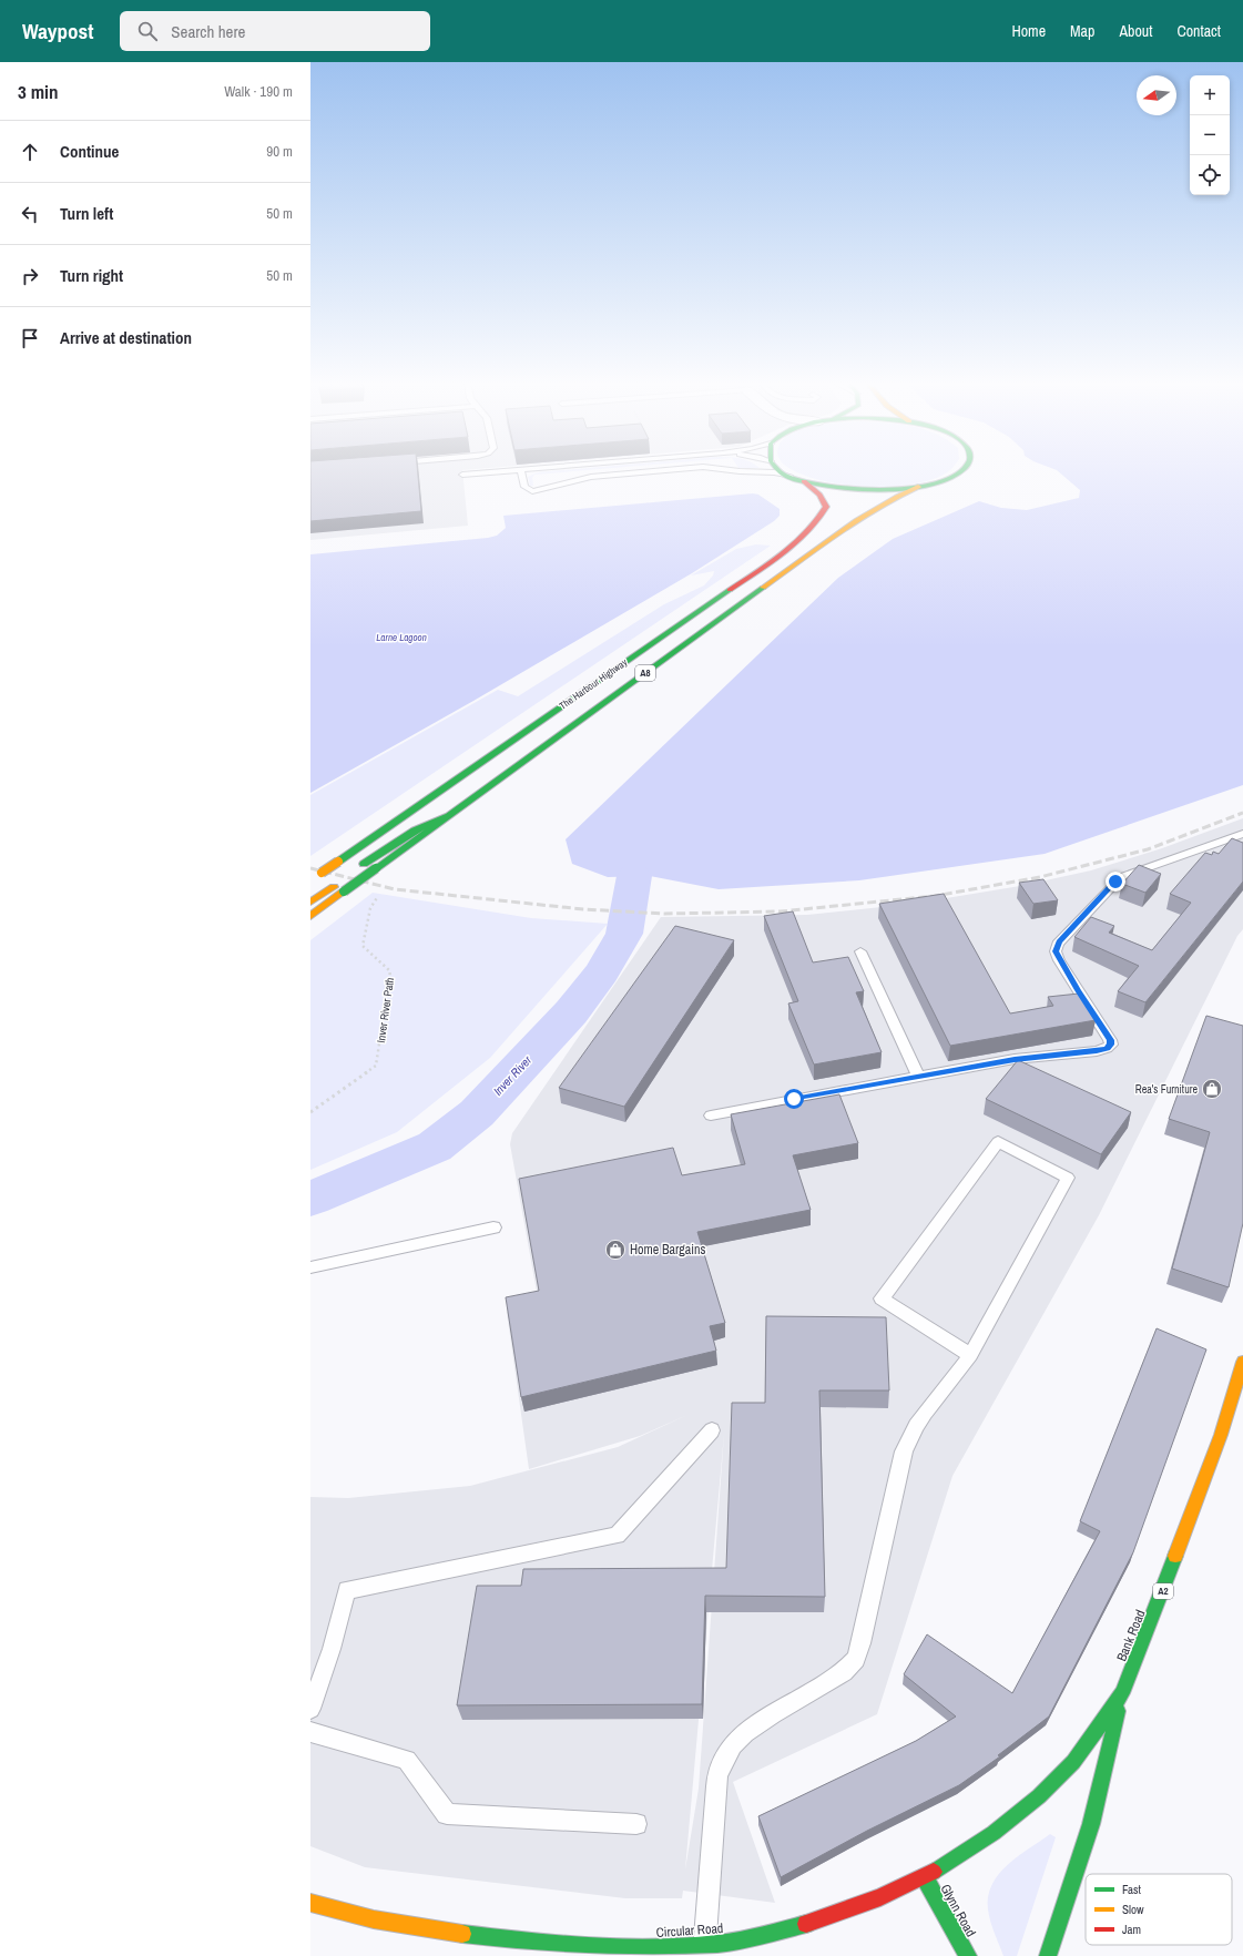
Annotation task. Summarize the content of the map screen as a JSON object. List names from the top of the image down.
{
  "streets": {
    "main road": [
      "A8",
      "The Harbour Highway",
      "A2",
      "Bank Road",
      "Glynn Road",
      "Circular Road"
    ],
    "path": ["Inver River Path"]
  },
  "crossings": [
    ["A8", "The Harbour Highway"],
    ["Bank Road", "Circular Road"],
    ["Glynn Road", "Circular Road"]
  ],
  "water": ["Larne Lagoon", "Inver River"],
  "places": {
    "shop": ["Rea's Furniture", "Home Bargains"]
  },
  "legend": ["Fast", "Slow", "Jam"],
  "north": "left",
  "page": {
    "header": "Waypost",
    "search": "Search here",
    "nav": [
      "Home",
      "Map",
      "About",
      "Contact"
    ],
    "heading": ["3 min", "Walk · 190 m"],
    "map_buttons": ["+", "−"],
    "list": [
      ["Continue", "90 m"],
      ["Turn left", "50 m"],
      ["Turn right", "50 m"],
      "Arrive at destination"
    ]
  }
}
